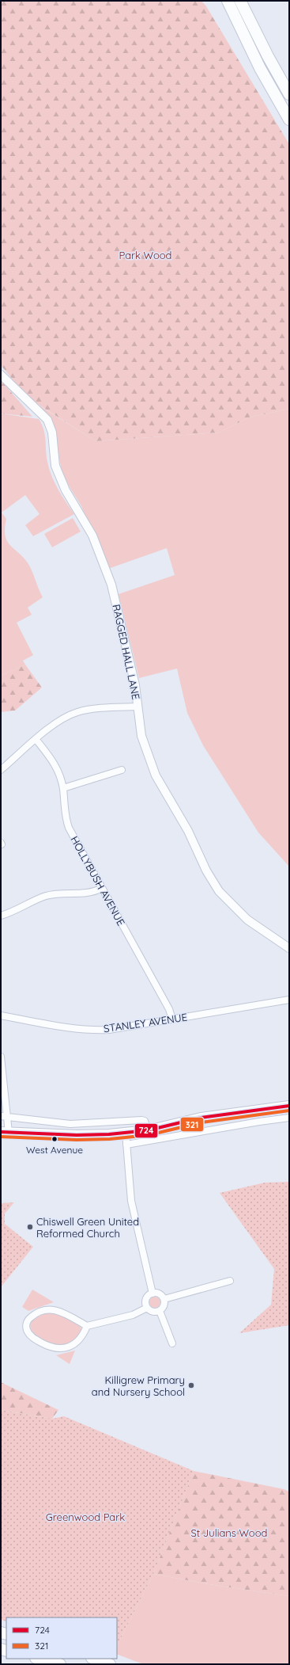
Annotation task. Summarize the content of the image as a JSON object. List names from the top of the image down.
{
  "streets": {
    "street": ["RAGGED HALL LANE", "HOLLYBUSH AVENUE", "STANLEY AVENUE"]
  },
  "crossings": [
    ["HOLLYBUSH AVENUE", "STANLEY AVENUE"]
  ],
  "parks": ["Park Wood", "Greenwood Park", "St Julians Wood"],
  "places": ["West Avenue", "Chiswell Green United Reformed Church", "Killigrew Primary and Nursery School"],
  "lines": ["transit line 724", "transit line 321"],
  "legend": ["724", "321"]
}
